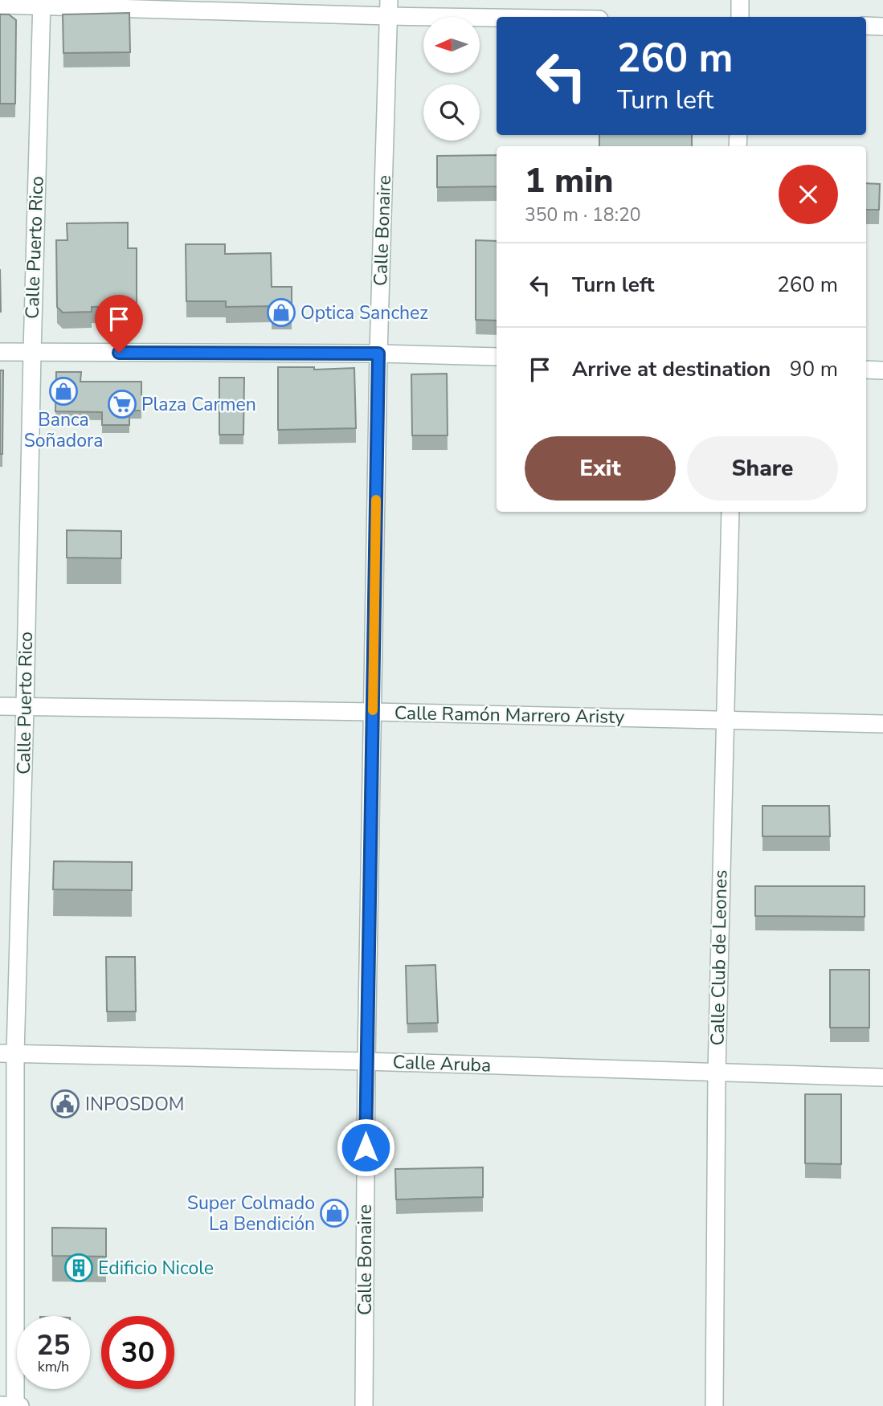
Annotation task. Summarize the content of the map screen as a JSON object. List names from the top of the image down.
{
  "streets": {
    "street": [
      "Calle Bonaire",
      "Calle Puerto Rico",
      "Calle Ramón Marrero Aristy",
      "Calle Club de Leones",
      "Calle Aruba"
    ]
  },
  "crossings": [
    ["Calle Bonaire", "Calle Ramón Marrero Aristy"],
    ["Calle Bonaire", "Calle Aruba"],
    ["Calle Puerto Rico", "Calle Ramón Marrero Aristy"],
    ["Calle Puerto Rico", "Calle Aruba"],
    ["Calle Ramón Marrero Aristy", "Calle Club de Leones"],
    ["Calle Club de Leones", "Calle Aruba"]
  ],
  "places": {
    "shop": ["Optica Sanchez", "Banca Soñadora", "Super Colmado La Bendición"],
    "supermarket": ["Plaza Carmen"],
    "public building": ["INPOSDOM"],
    "building": ["Edificio Nicole"]
  },
  "north": "left",
  "page": {
    "turn": ["260 m", "Turn left"],
    "heading": ["1 min", "350 m · 18:20"],
    "list": [
      {
        "name": "Turn left",
        "value": "260 m"
      },
      {
        "name": "Arrive at destination",
        "value": "90 m"
      }
    ],
    "buttons": ["Exit", "Share"],
    "speed": "25 km/h",
    "limit": "30"
  }
}
